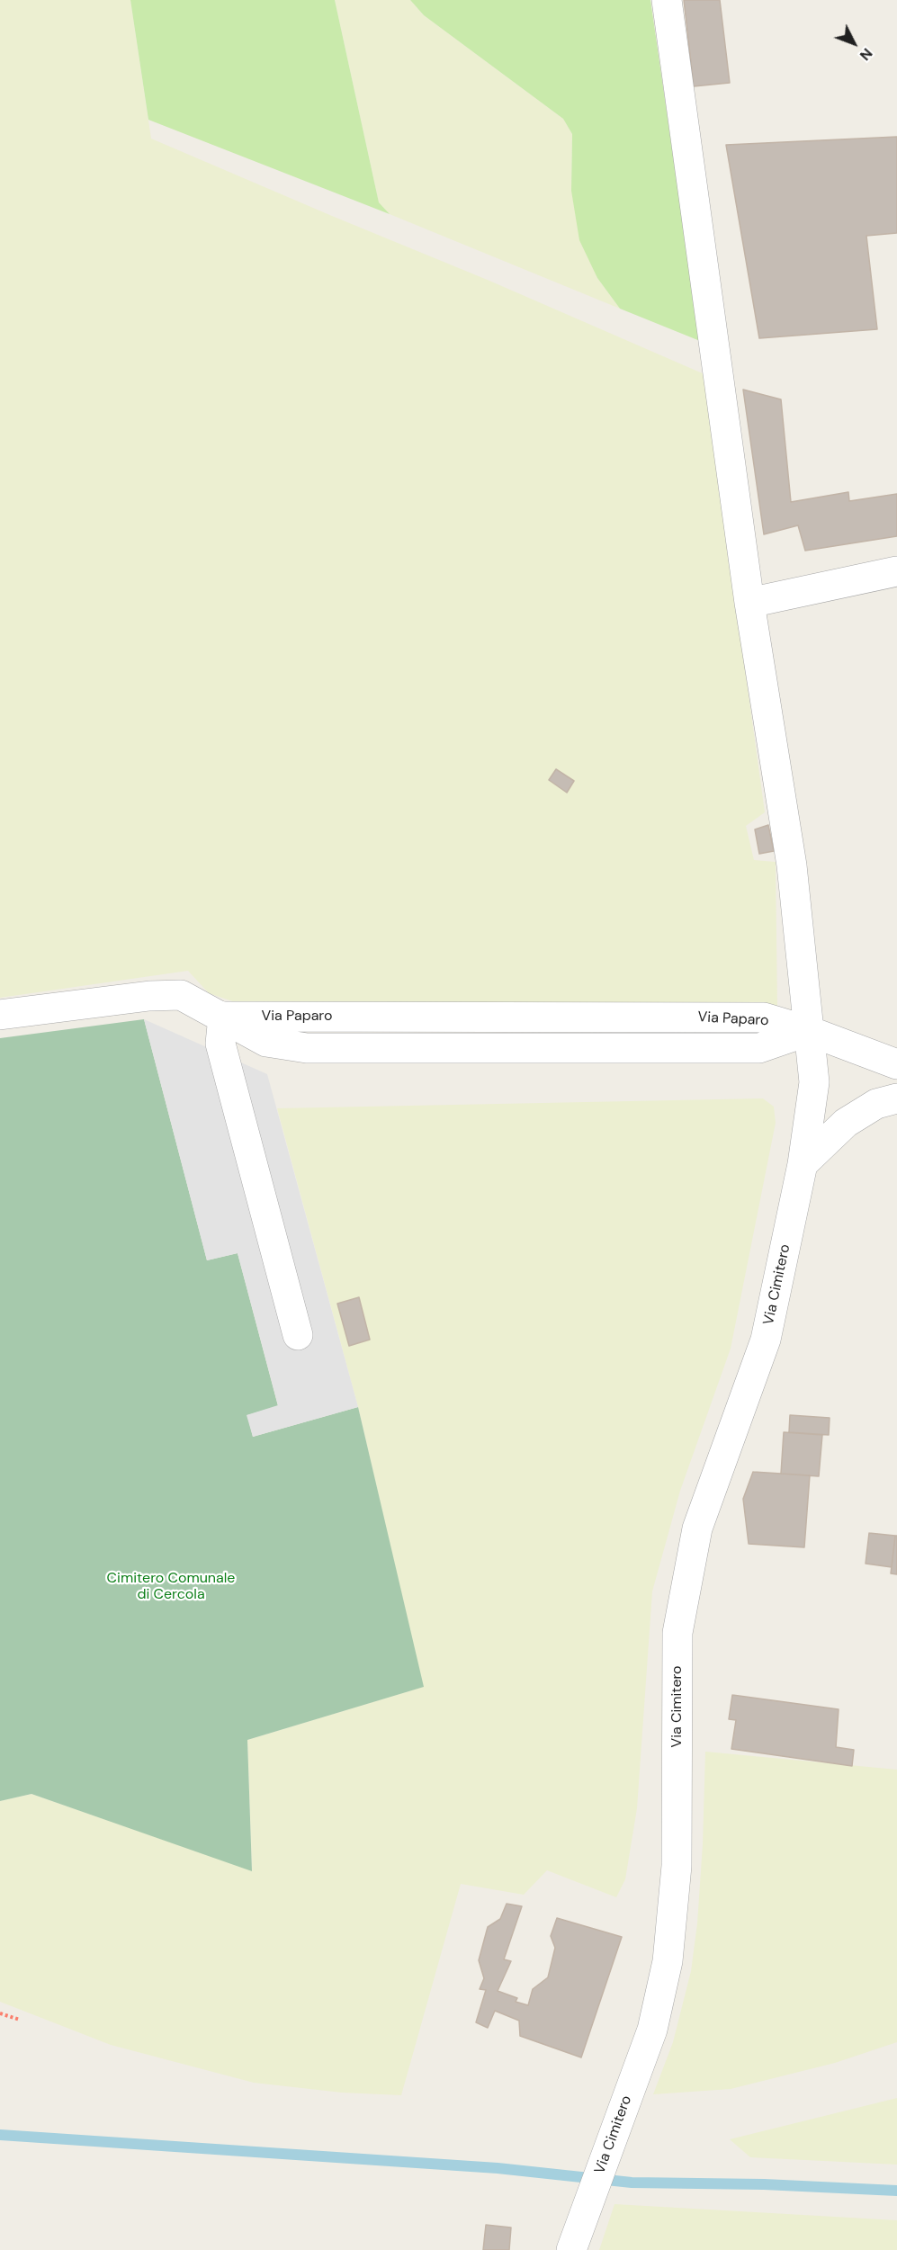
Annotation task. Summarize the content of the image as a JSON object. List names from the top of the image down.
{
  "streets": {
    "street": ["Via Paparo", "Via Cimitero"]
  },
  "crossings": [
    ["Via Paparo", "Via Cimitero"]
  ],
  "parks": ["Cimitero Comunale di Cercola"],
  "north": "bottom right"
}
